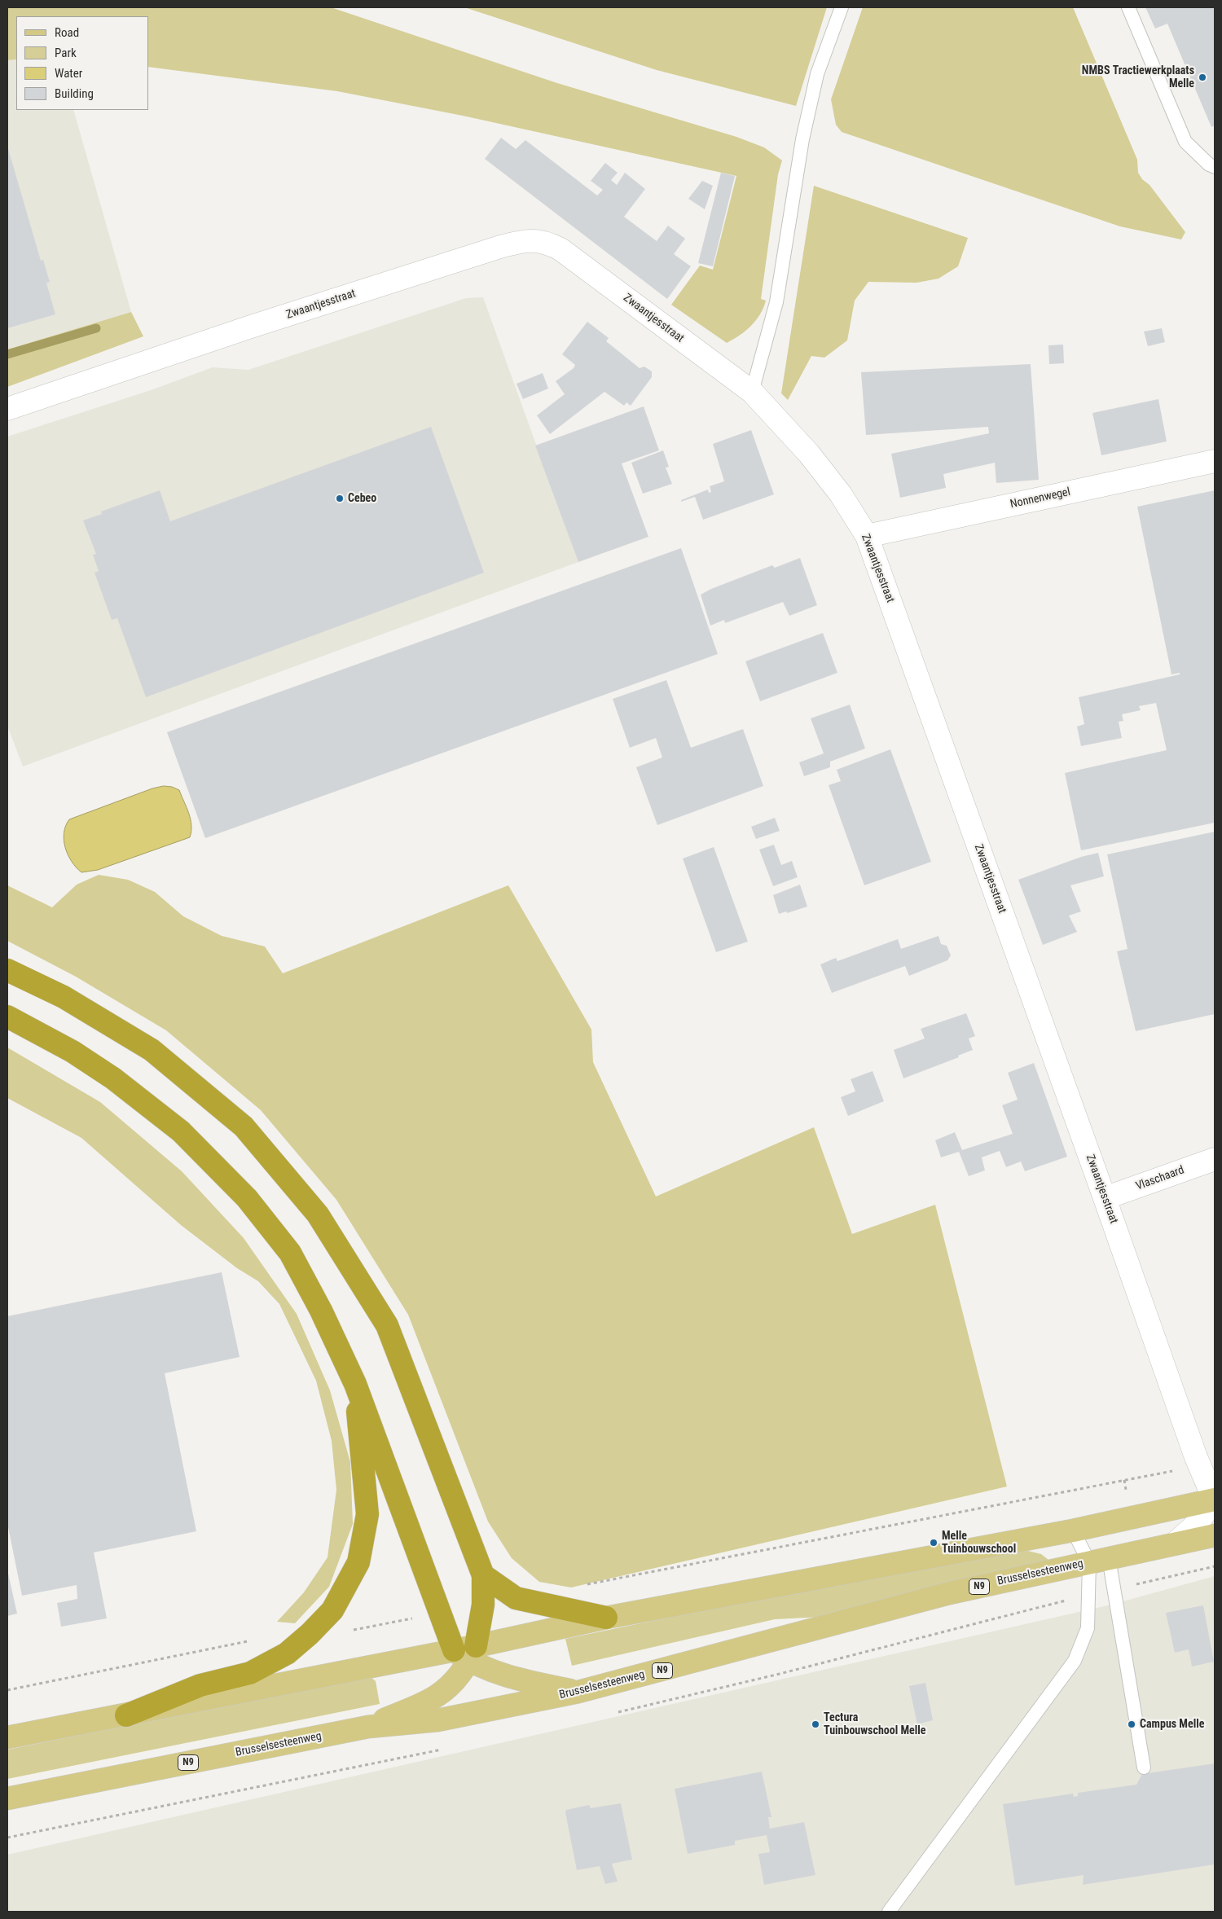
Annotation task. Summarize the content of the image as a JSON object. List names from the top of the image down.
{
  "streets": {
    "main road": ["Brusselsesteenweg", "N9"],
    "street": ["Zwaantjesstraat", "Nonnenwegel", "Vlaschaard"]
  },
  "crossings": [
    ["Zwaantjesstraat", "Nonnenwegel"],
    ["Zwaantjesstraat", "Vlaschaard"]
  ],
  "places": [
    "NMBS Tractiewerkplaats Melle",
    "Cebeo",
    "Melle Tuinbouwschool",
    "Tectura Tuinbouwschool Melle",
    "Campus Melle"
  ],
  "legend": [
    "Road",
    "Park",
    "Water",
    "Building"
  ]
}
